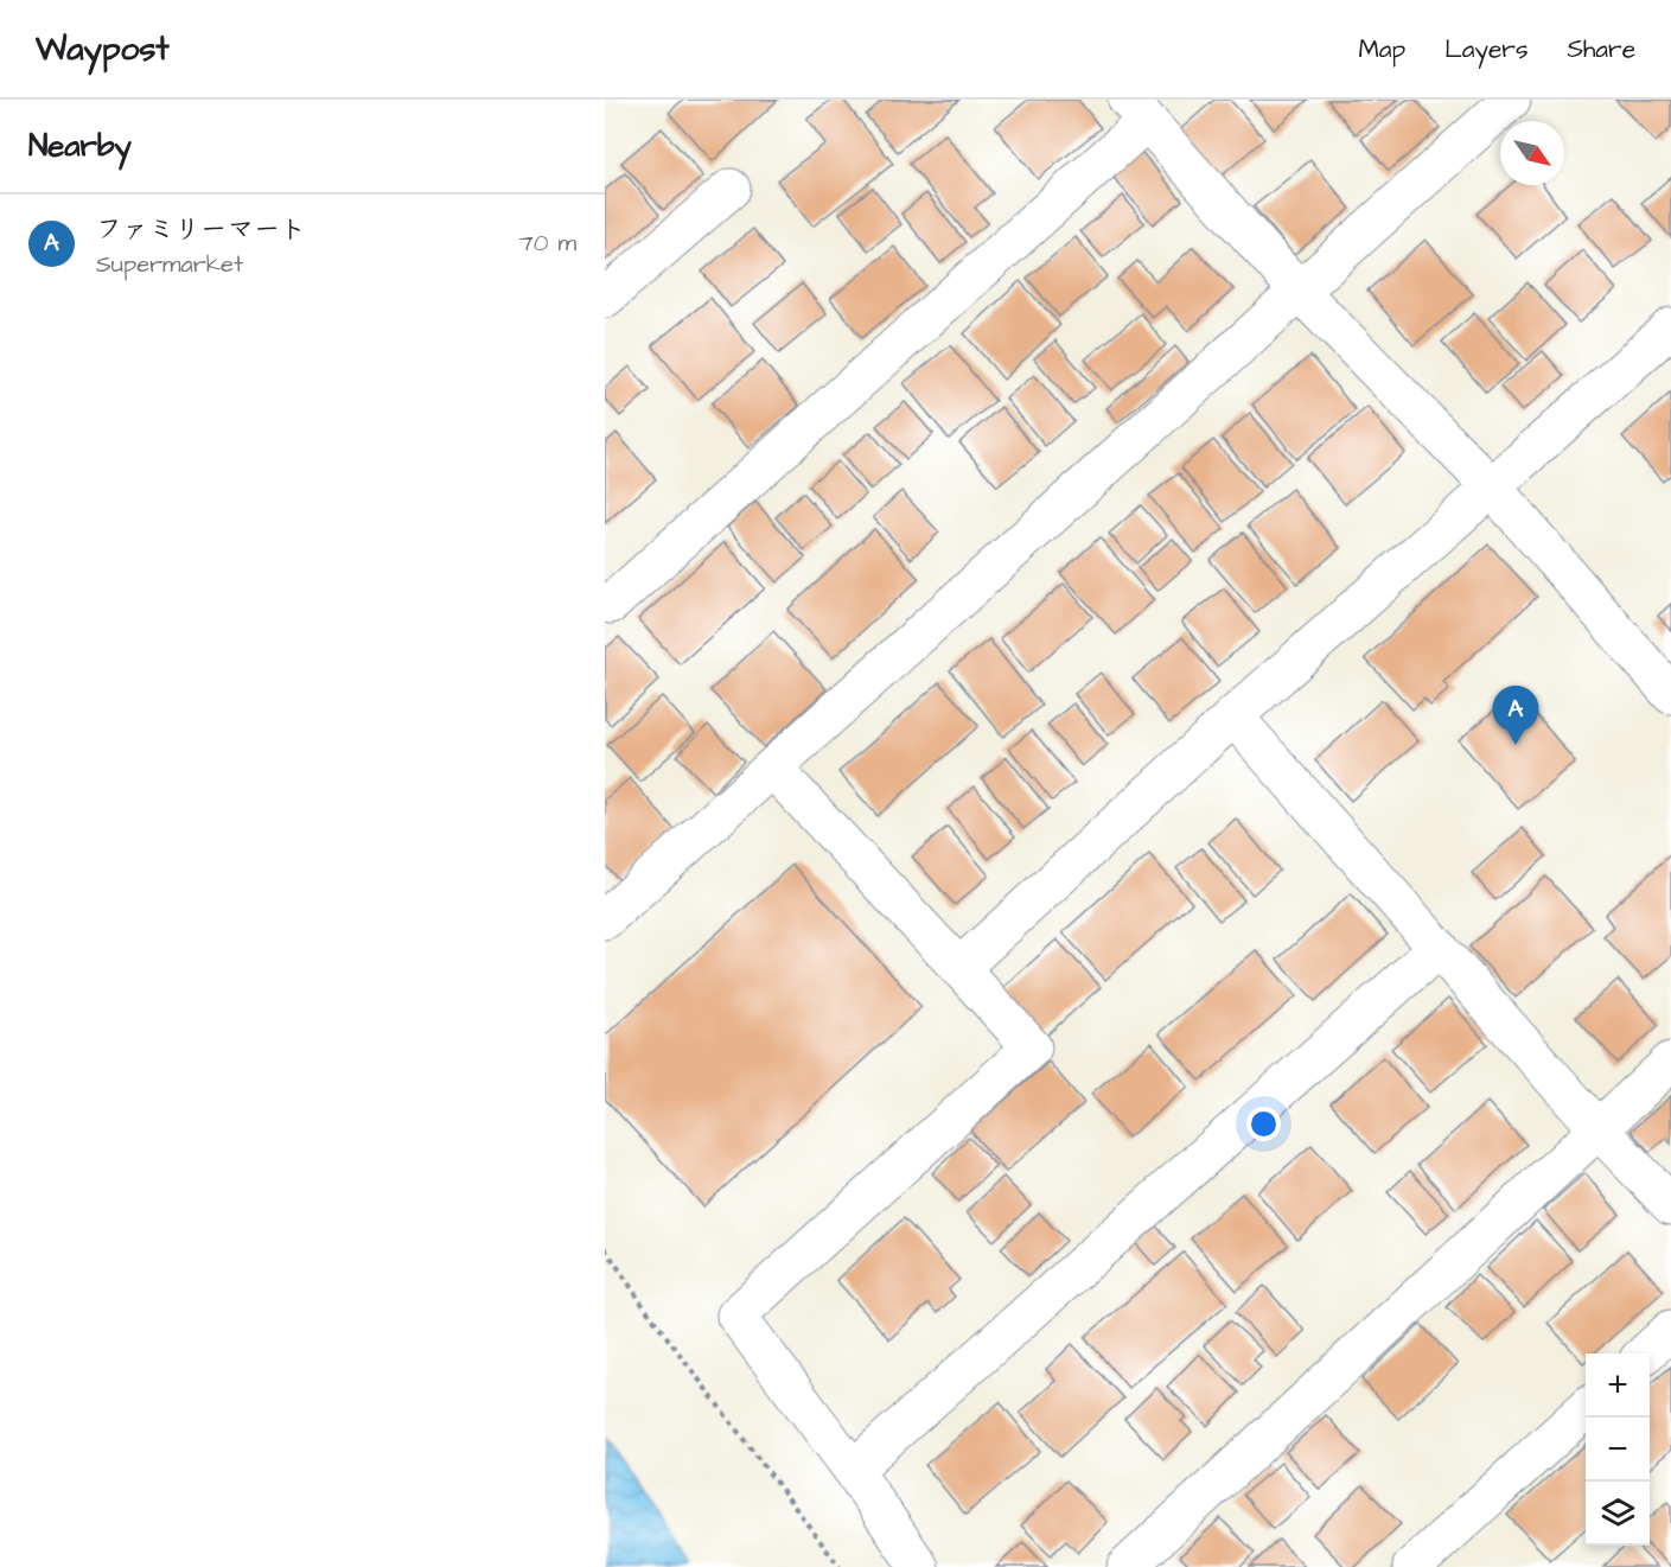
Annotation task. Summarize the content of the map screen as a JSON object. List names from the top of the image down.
{
  "north": "bottom right",
  "page": {
    "header": "Waypost",
    "nav": ["Map", "Layers", "Share"],
    "heading": "Nearby",
    "list": [
      {
        "mark": "A",
        "name": "ファミリーマート",
        "note": "Supermarket",
        "value": "70 m"
      }
    ],
    "pins": "A",
    "map_buttons": ["+", "−"]
  }
}
